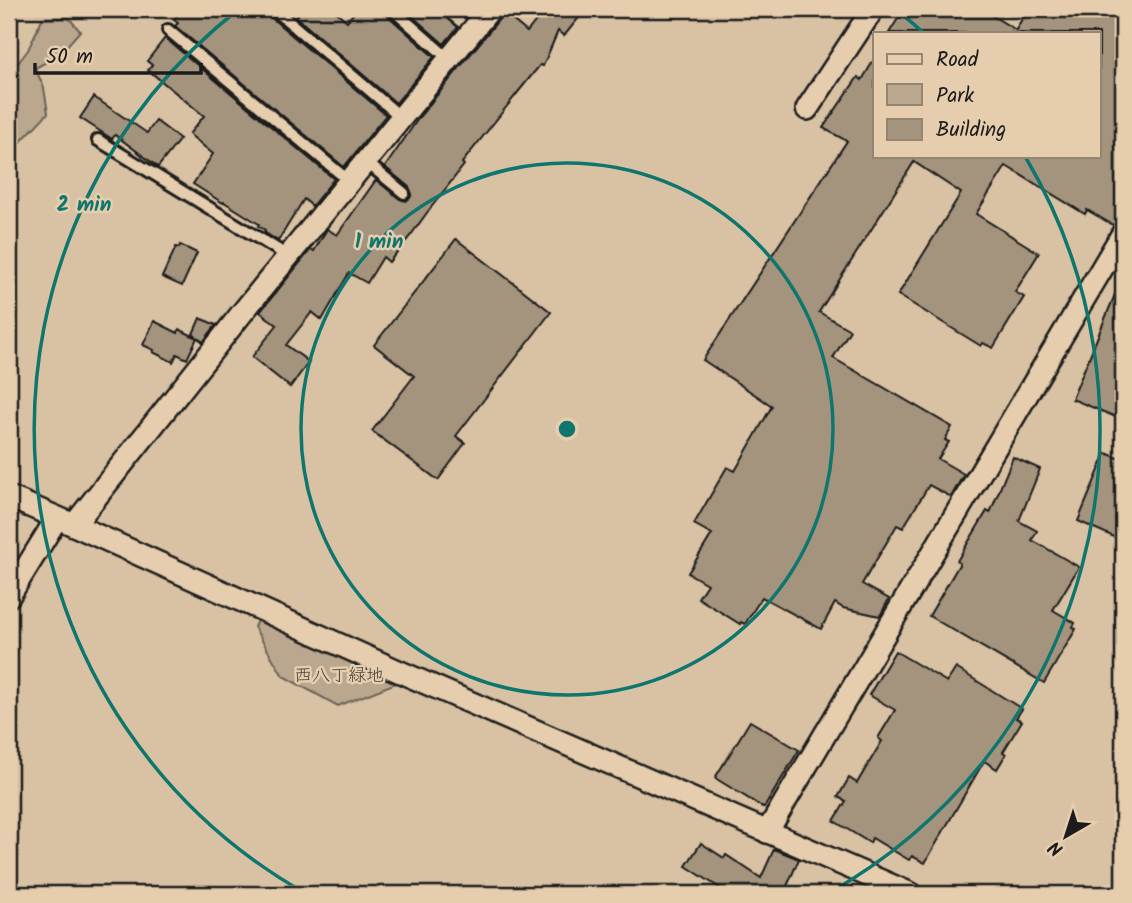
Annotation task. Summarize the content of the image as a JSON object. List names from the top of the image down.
{
  "parks": ["西八丁緑地"],
  "legend": ["Road", "Park", "Building"],
  "scale_bar": "50 m",
  "north": "bottom left",
  "rings": ["2 min", "1 min"]
}
